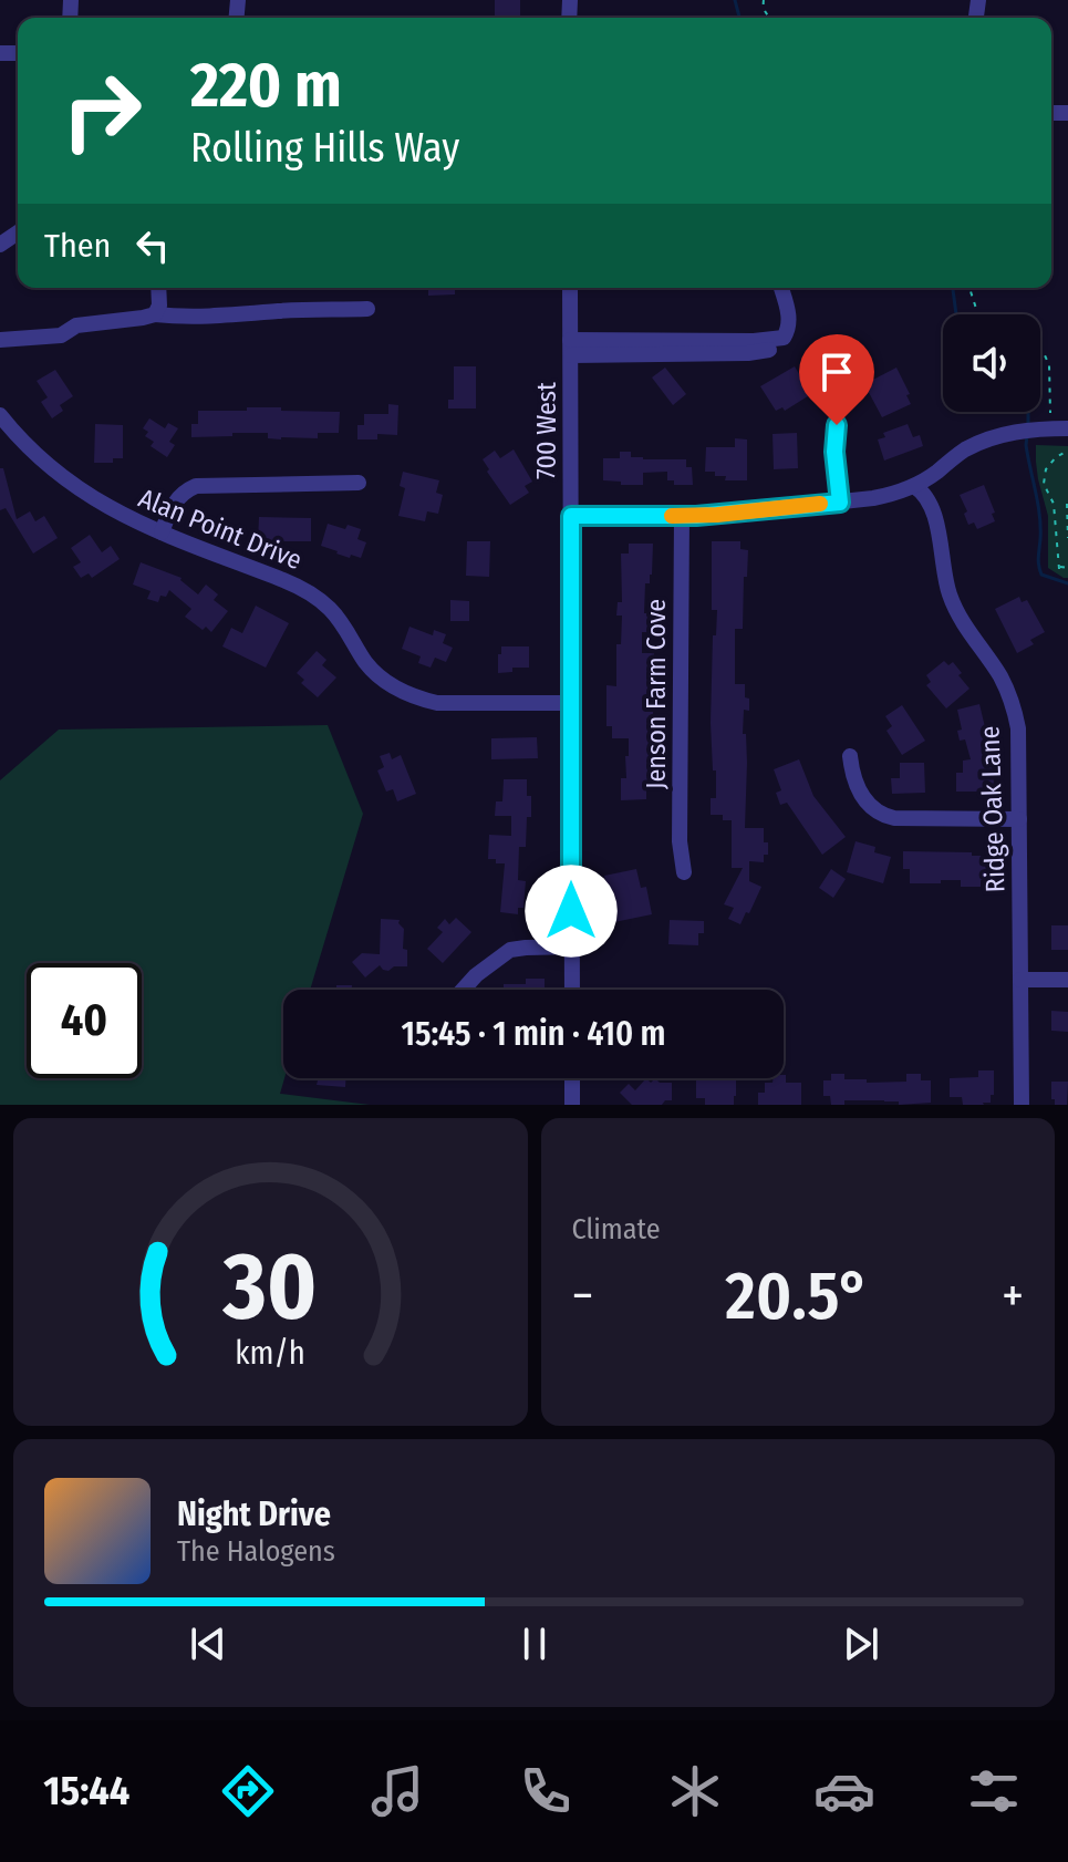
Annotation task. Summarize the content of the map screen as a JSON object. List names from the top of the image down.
{
  "streets": {
    "street": [
      "700 West",
      "Alan Point Drive",
      "Jenson Farm Cove",
      "Ridge Oak Lane"
    ]
  },
  "crossings": [
    ["700 West", "Alan Point Drive"]
  ],
  "page": {
    "turn": ["220 m", "Rolling Hills Way"],
    "then": "Then",
    "limit": "40",
    "trip": "15:45 · 1 min · 410 m",
    "tile": "Climate",
    "heat": ["−", "20.5°", "+"],
    "song": ["Night Drive", "The Halogens"],
    "tabs": "15:44",
    "gauge": ["30", "km/h"]
  }
}
